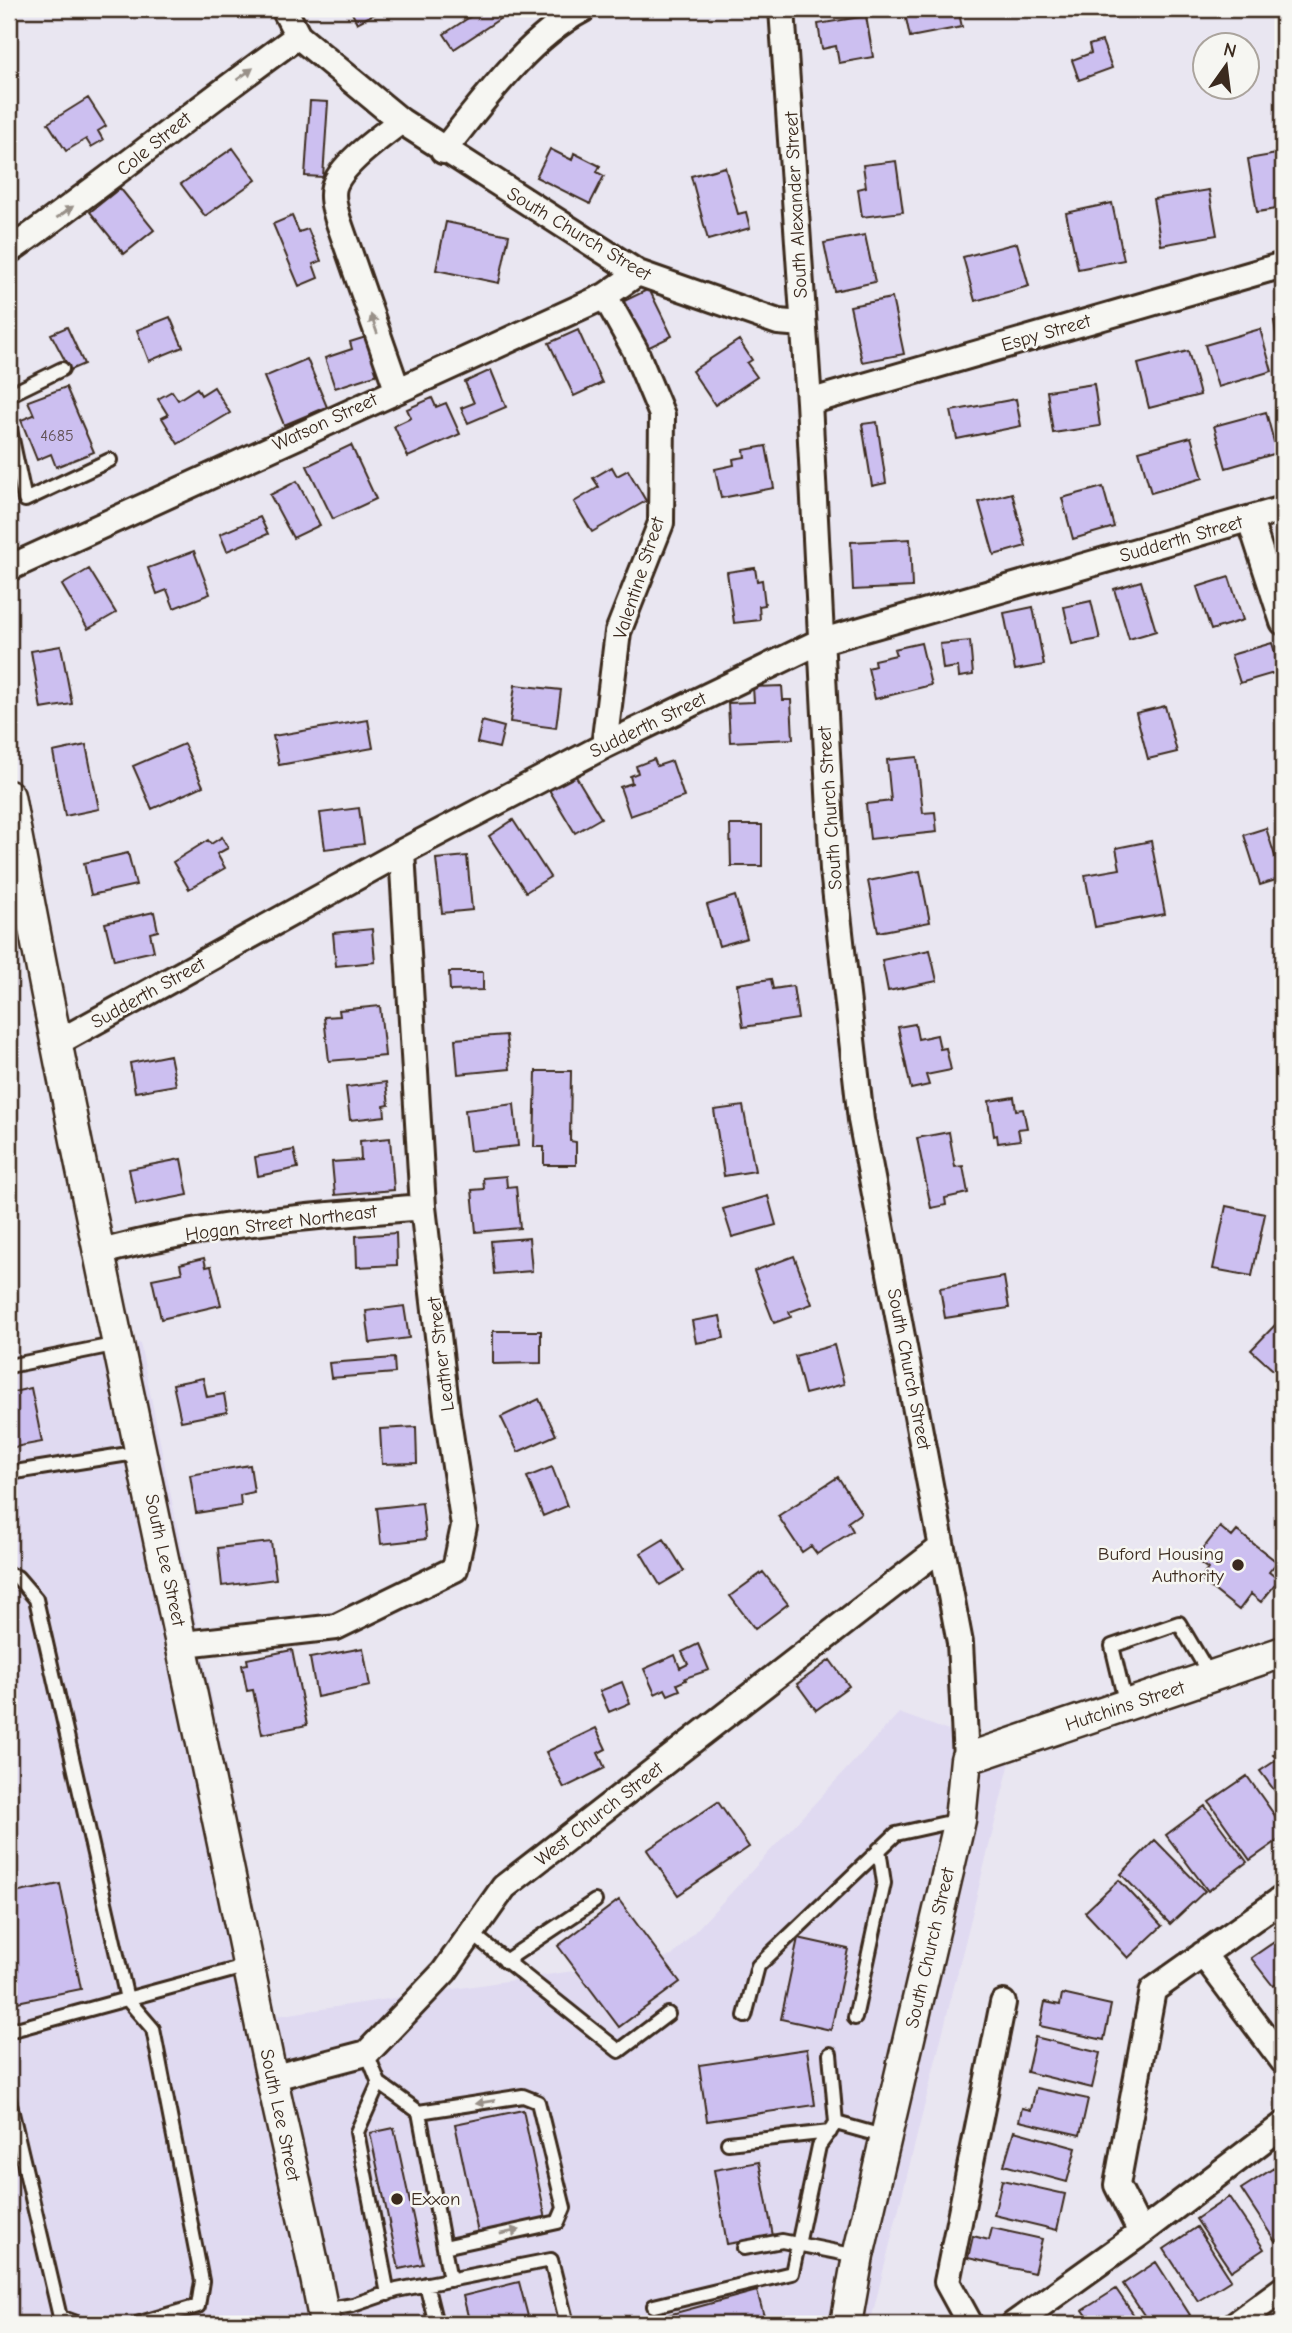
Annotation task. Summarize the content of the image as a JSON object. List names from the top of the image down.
{
  "streets": {
    "street": [
      "Cole Street",
      "South Alexander Street",
      "South Church Street",
      "Espy Street",
      "Watson Street",
      "Sudderth Street",
      "Valentine Street",
      "Hogan Street Northeast",
      "Leather Street",
      "South Lee Street",
      "Hutchins Street",
      "West Church Street"
    ]
  },
  "crossings": [
    ["South Alexander Street", "South Church Street"],
    ["South Alexander Street", "Espy Street"],
    ["South Church Street", "Espy Street"],
    ["South Church Street", "Watson Street"],
    ["South Church Street", "Sudderth Street"],
    ["South Church Street", "Hutchins Street"],
    ["South Church Street", "West Church Street"],
    ["Watson Street", "Valentine Street"],
    ["Sudderth Street", "Valentine Street"],
    ["Sudderth Street", "Leather Street"],
    ["Sudderth Street", "South Lee Street"],
    ["Hogan Street Northeast", "Leather Street"],
    ["Hogan Street Northeast", "South Lee Street"],
    ["Leather Street", "South Lee Street"]
  ],
  "one_way": ["Cole Street"],
  "places": ["Buford Housing Authority", "Exxon"],
  "house_numbers": ["4685"],
  "north": "top"
}
